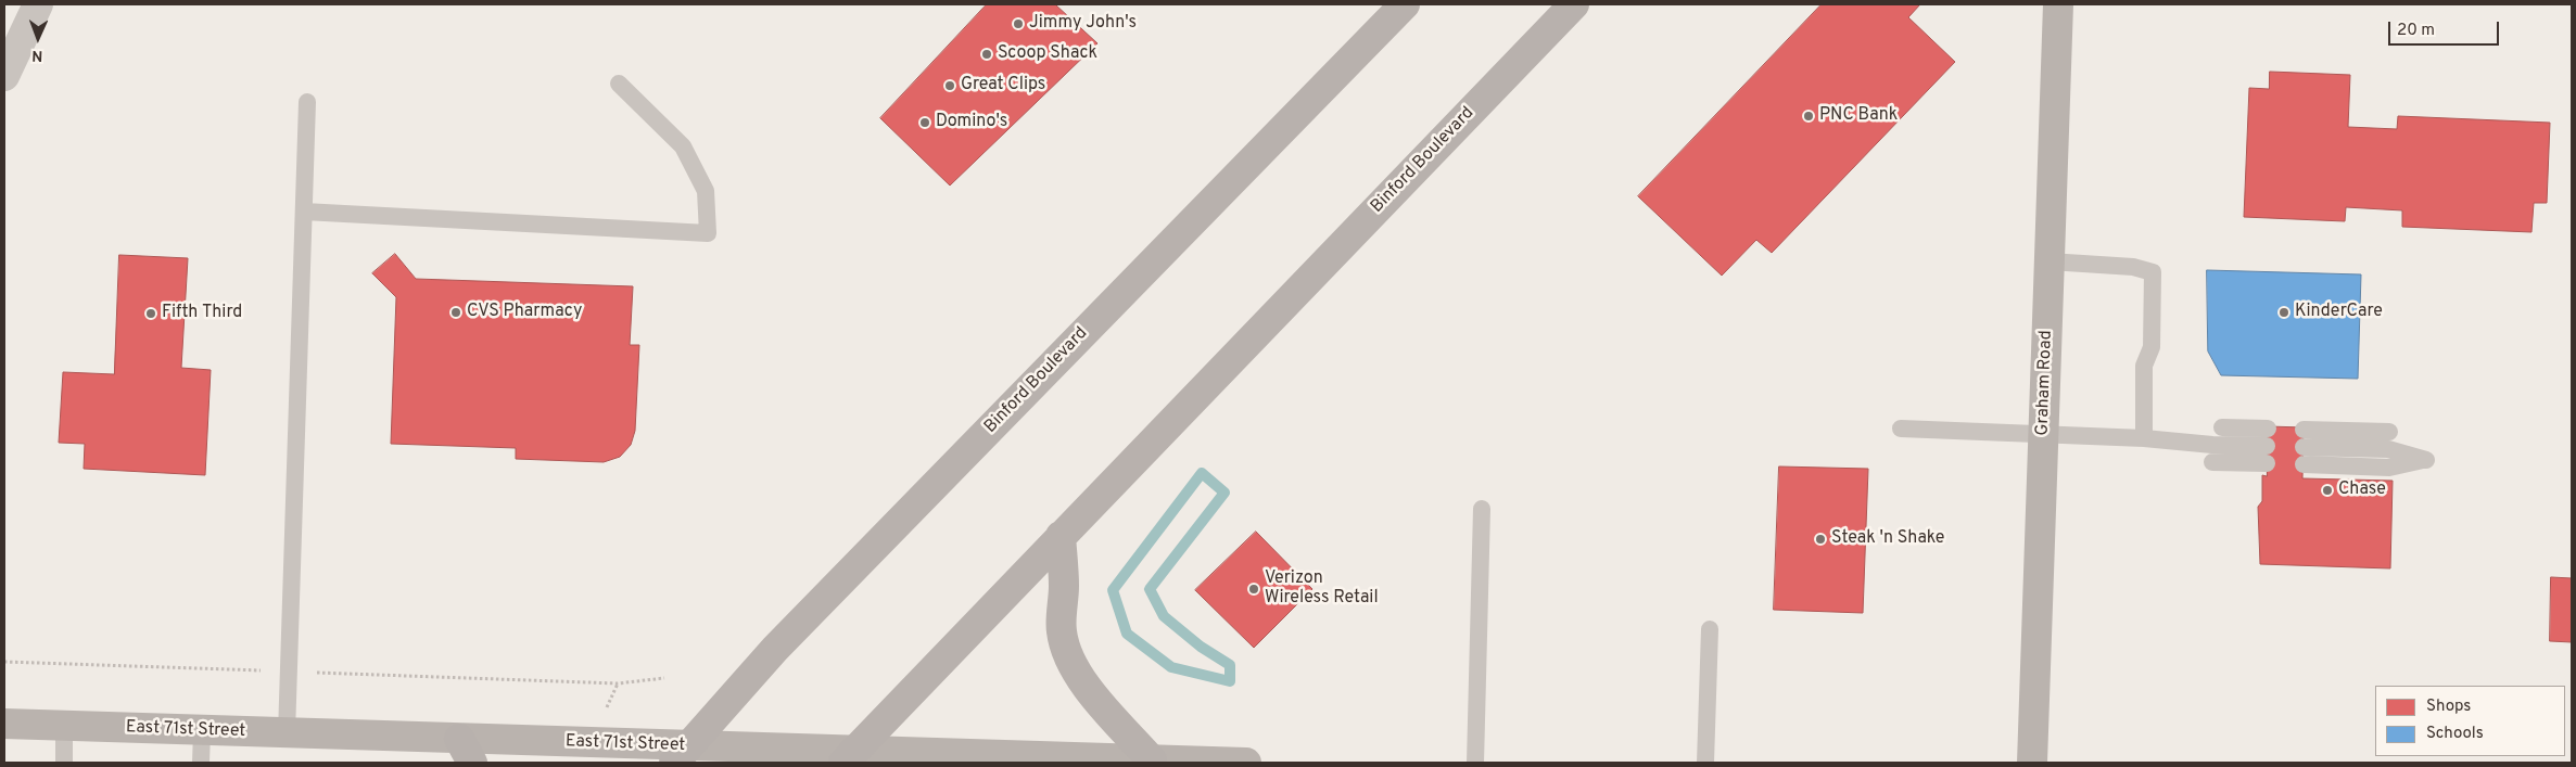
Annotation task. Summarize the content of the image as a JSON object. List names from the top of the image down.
{
  "streets": {
    "main road": ["Binford Boulevard", "Graham Road", "East 71st Street"]
  },
  "crossings": [
    ["Binford Boulevard", "East 71st Street"]
  ],
  "places": [
    "Jimmy John's",
    "Scoop Shack",
    "Great Clips",
    "PNC Bank",
    "Domino's",
    "CVS Pharmacy",
    "KinderCare",
    "Fifth Third",
    "Chase",
    "Steak 'n Shake",
    "Verizon Wireless Retail"
  ],
  "legend": ["Shops", "Schools"],
  "scale_bar": "20 m",
  "north": "bottom"
}
